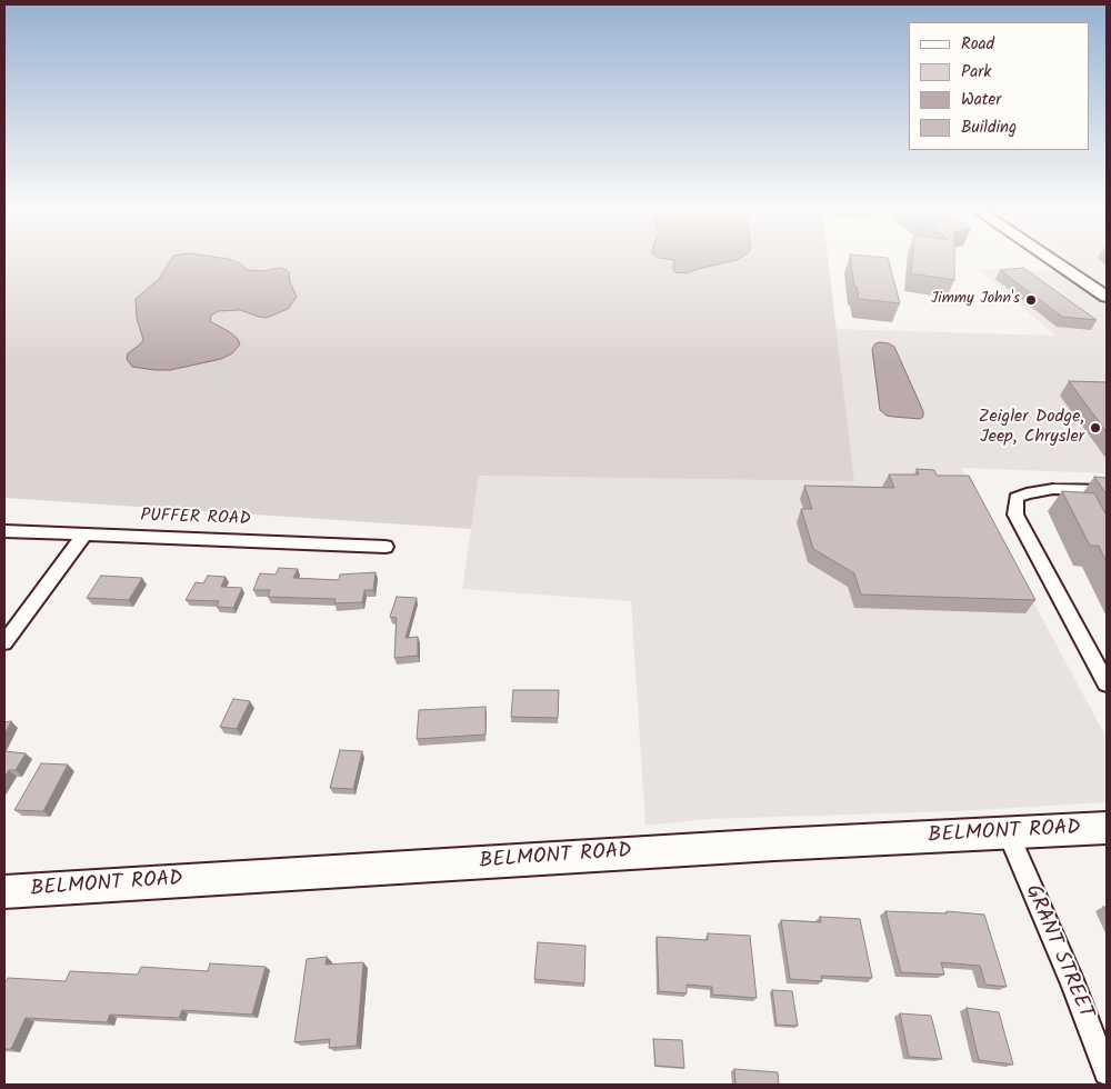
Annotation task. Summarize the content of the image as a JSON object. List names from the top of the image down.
{
  "streets": {
    "main road": ["BELMONT ROAD"],
    "street": ["PUFFER ROAD", "GRANT STREET"]
  },
  "crossings": [
    ["BELMONT ROAD", "GRANT STREET"]
  ],
  "places": ["Jimmy John's", "Zeigler Dodge, Jeep, Chrysler"],
  "legend": [
    "Road",
    "Park",
    "Water",
    "Building"
  ]
}
